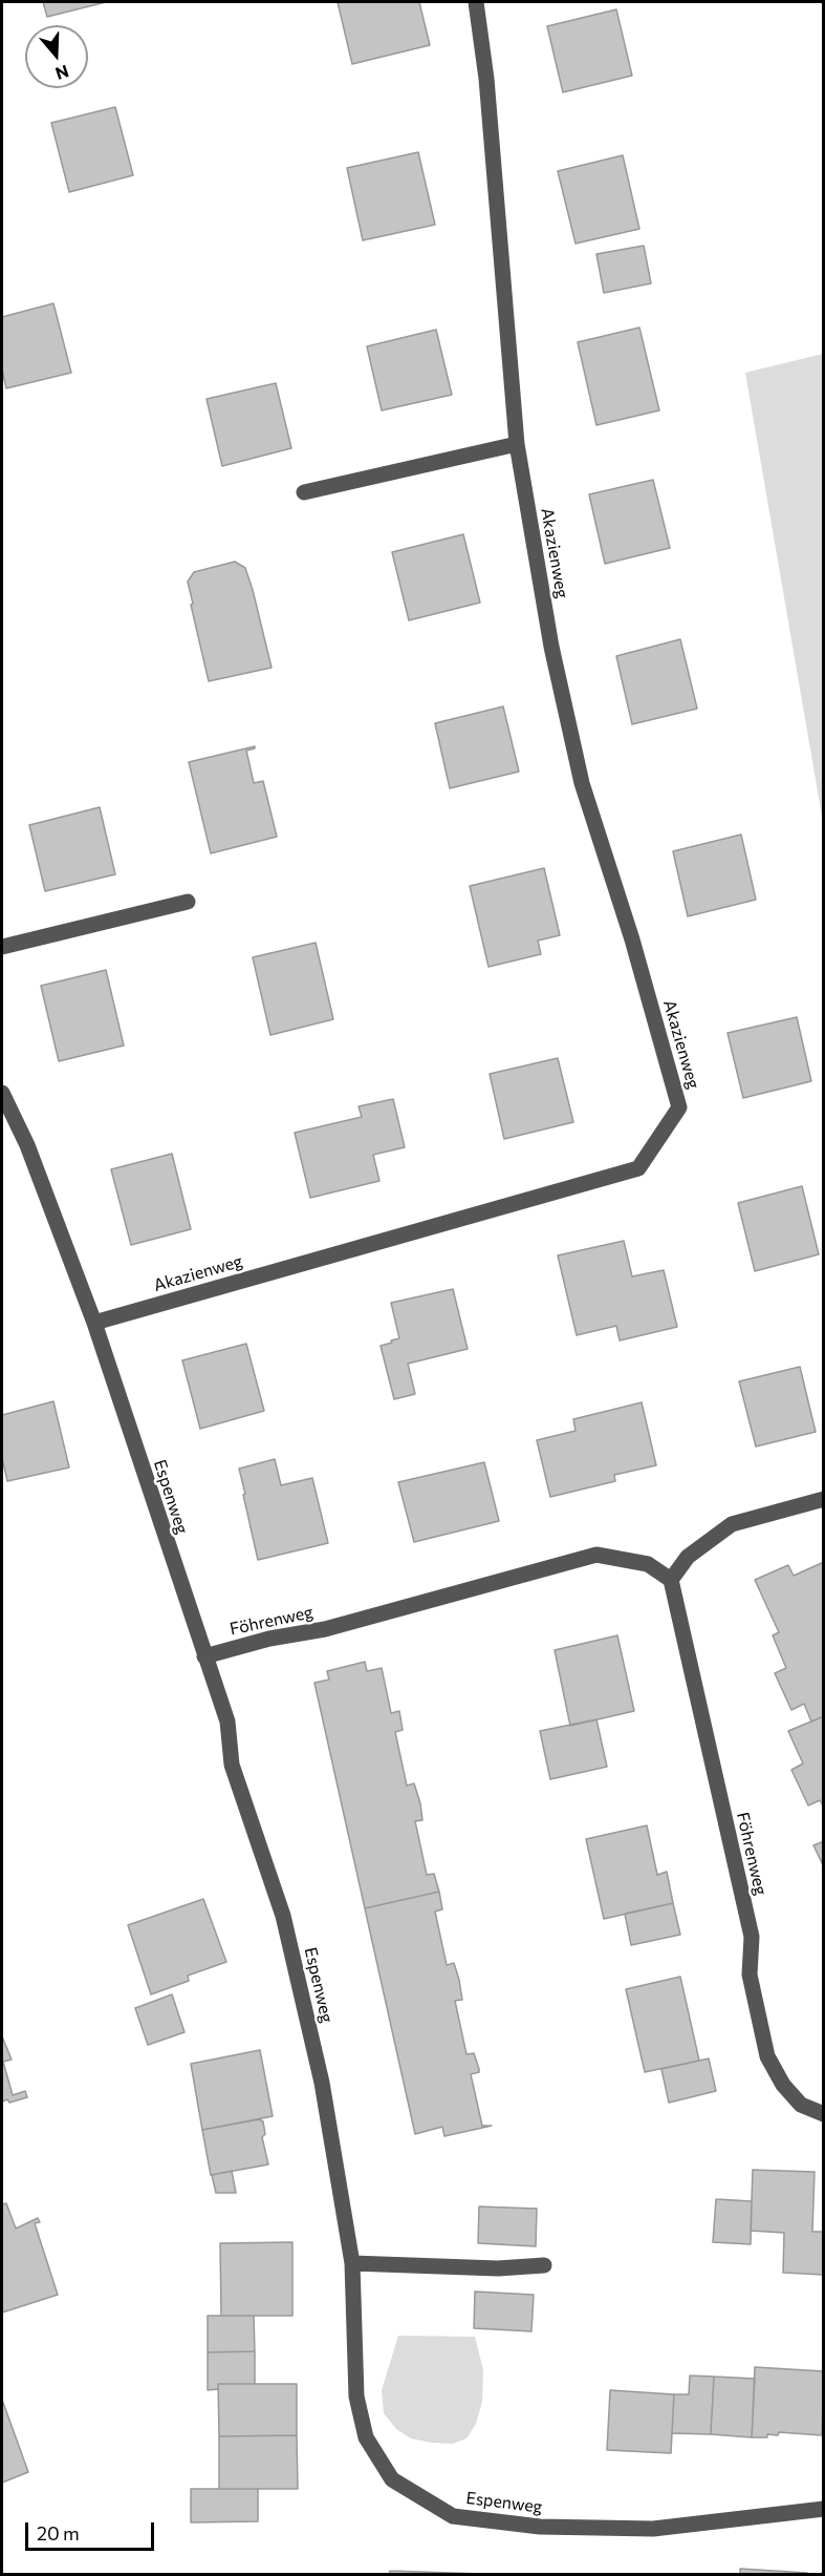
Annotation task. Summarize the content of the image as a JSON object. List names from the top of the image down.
{
  "streets": {
    "street": ["Akazienweg", "Espenweg", "Föhrenweg"]
  },
  "crossings": [
    ["Akazienweg", "Espenweg"],
    ["Espenweg", "Föhrenweg"]
  ],
  "scale_bar": "20 m",
  "north": "bottom"
}
